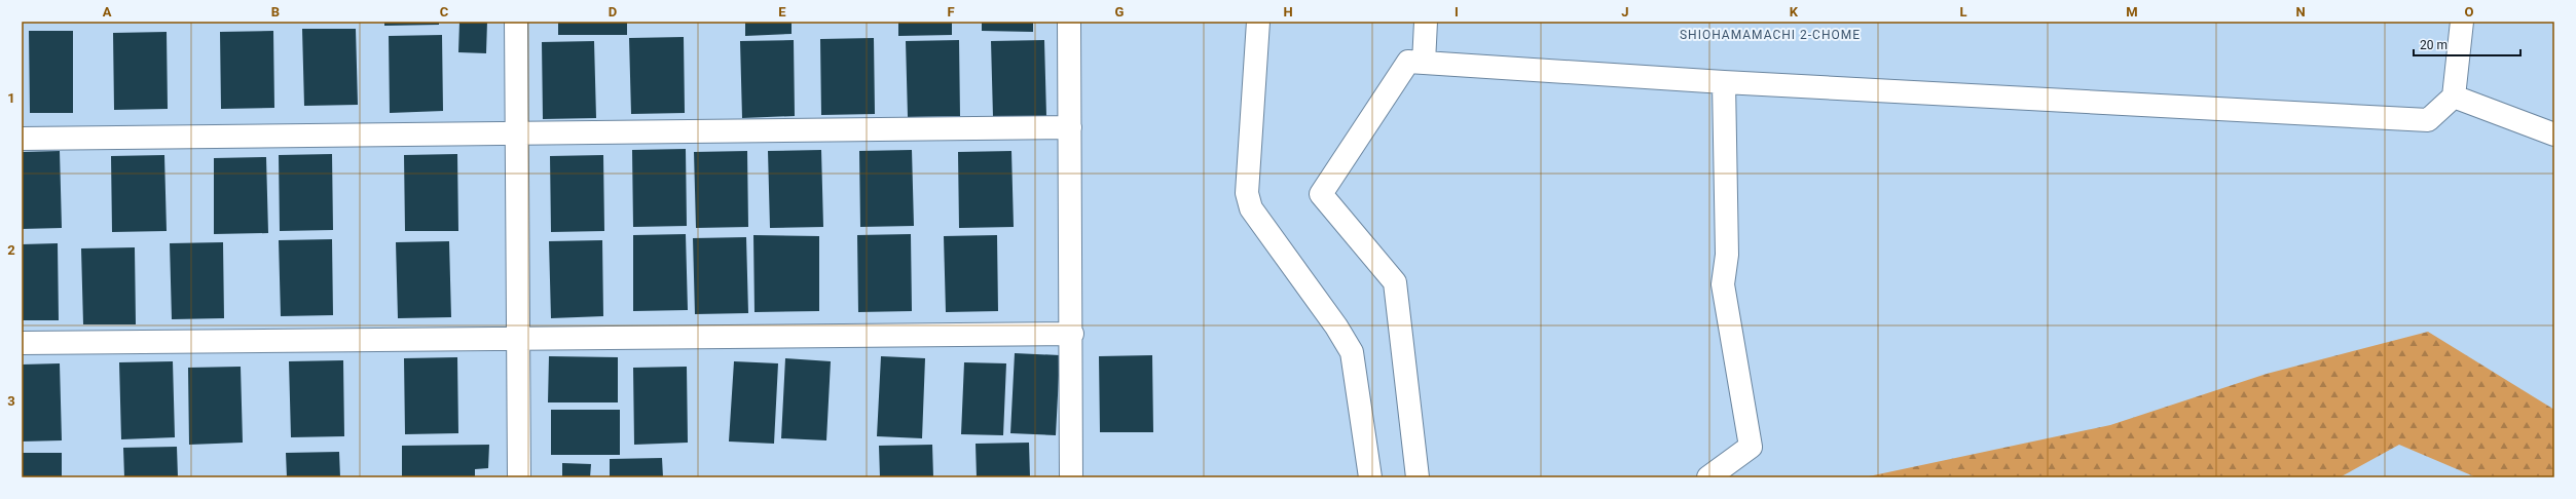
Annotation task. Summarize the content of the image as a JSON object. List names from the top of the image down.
{
  "districts": ["SHIOHAMAMACHI 2-CHOME"],
  "scale_bar": "20 m",
  "grid": {
    "columns": [
      "A",
      "B",
      "C",
      "D",
      "E",
      "F",
      "G",
      "H",
      "I",
      "J",
      "K",
      "L",
      "M",
      "N",
      "O"
    ],
    "rows": ["1", "2", "3"]
  }
}
